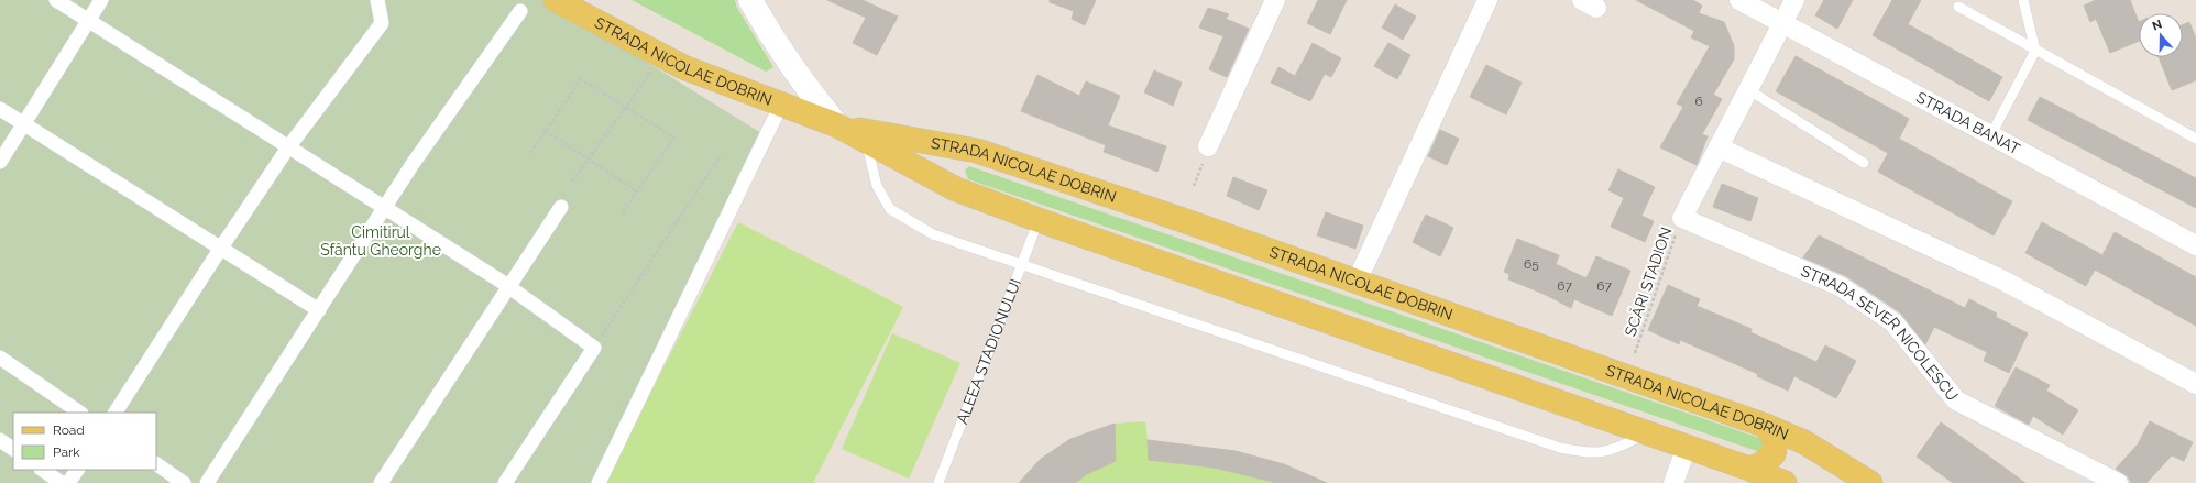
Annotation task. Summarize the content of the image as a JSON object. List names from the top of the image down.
{
  "streets": {
    "main road": ["STRADA NICOLAE DOBRIN"],
    "street": ["STRADA BANAT", "STRADA SEVER NICOLESCU"],
    "lane": ["ALEEA STADIONULUI"],
    "path": ["SCĂRI STADION"]
  },
  "crossings": [
    ["STRADA NICOLAE DOBRIN", "ALEEA STADIONULUI"],
    ["SCĂRI STADION", "STRADA SEVER NICOLESCU"]
  ],
  "parks": ["Cimitirul Sfântu Gheorghe"],
  "house_numbers": [
    "6",
    "65",
    "67",
    "67"
  ],
  "legend": ["Road", "Park"],
  "north": "top"
}
